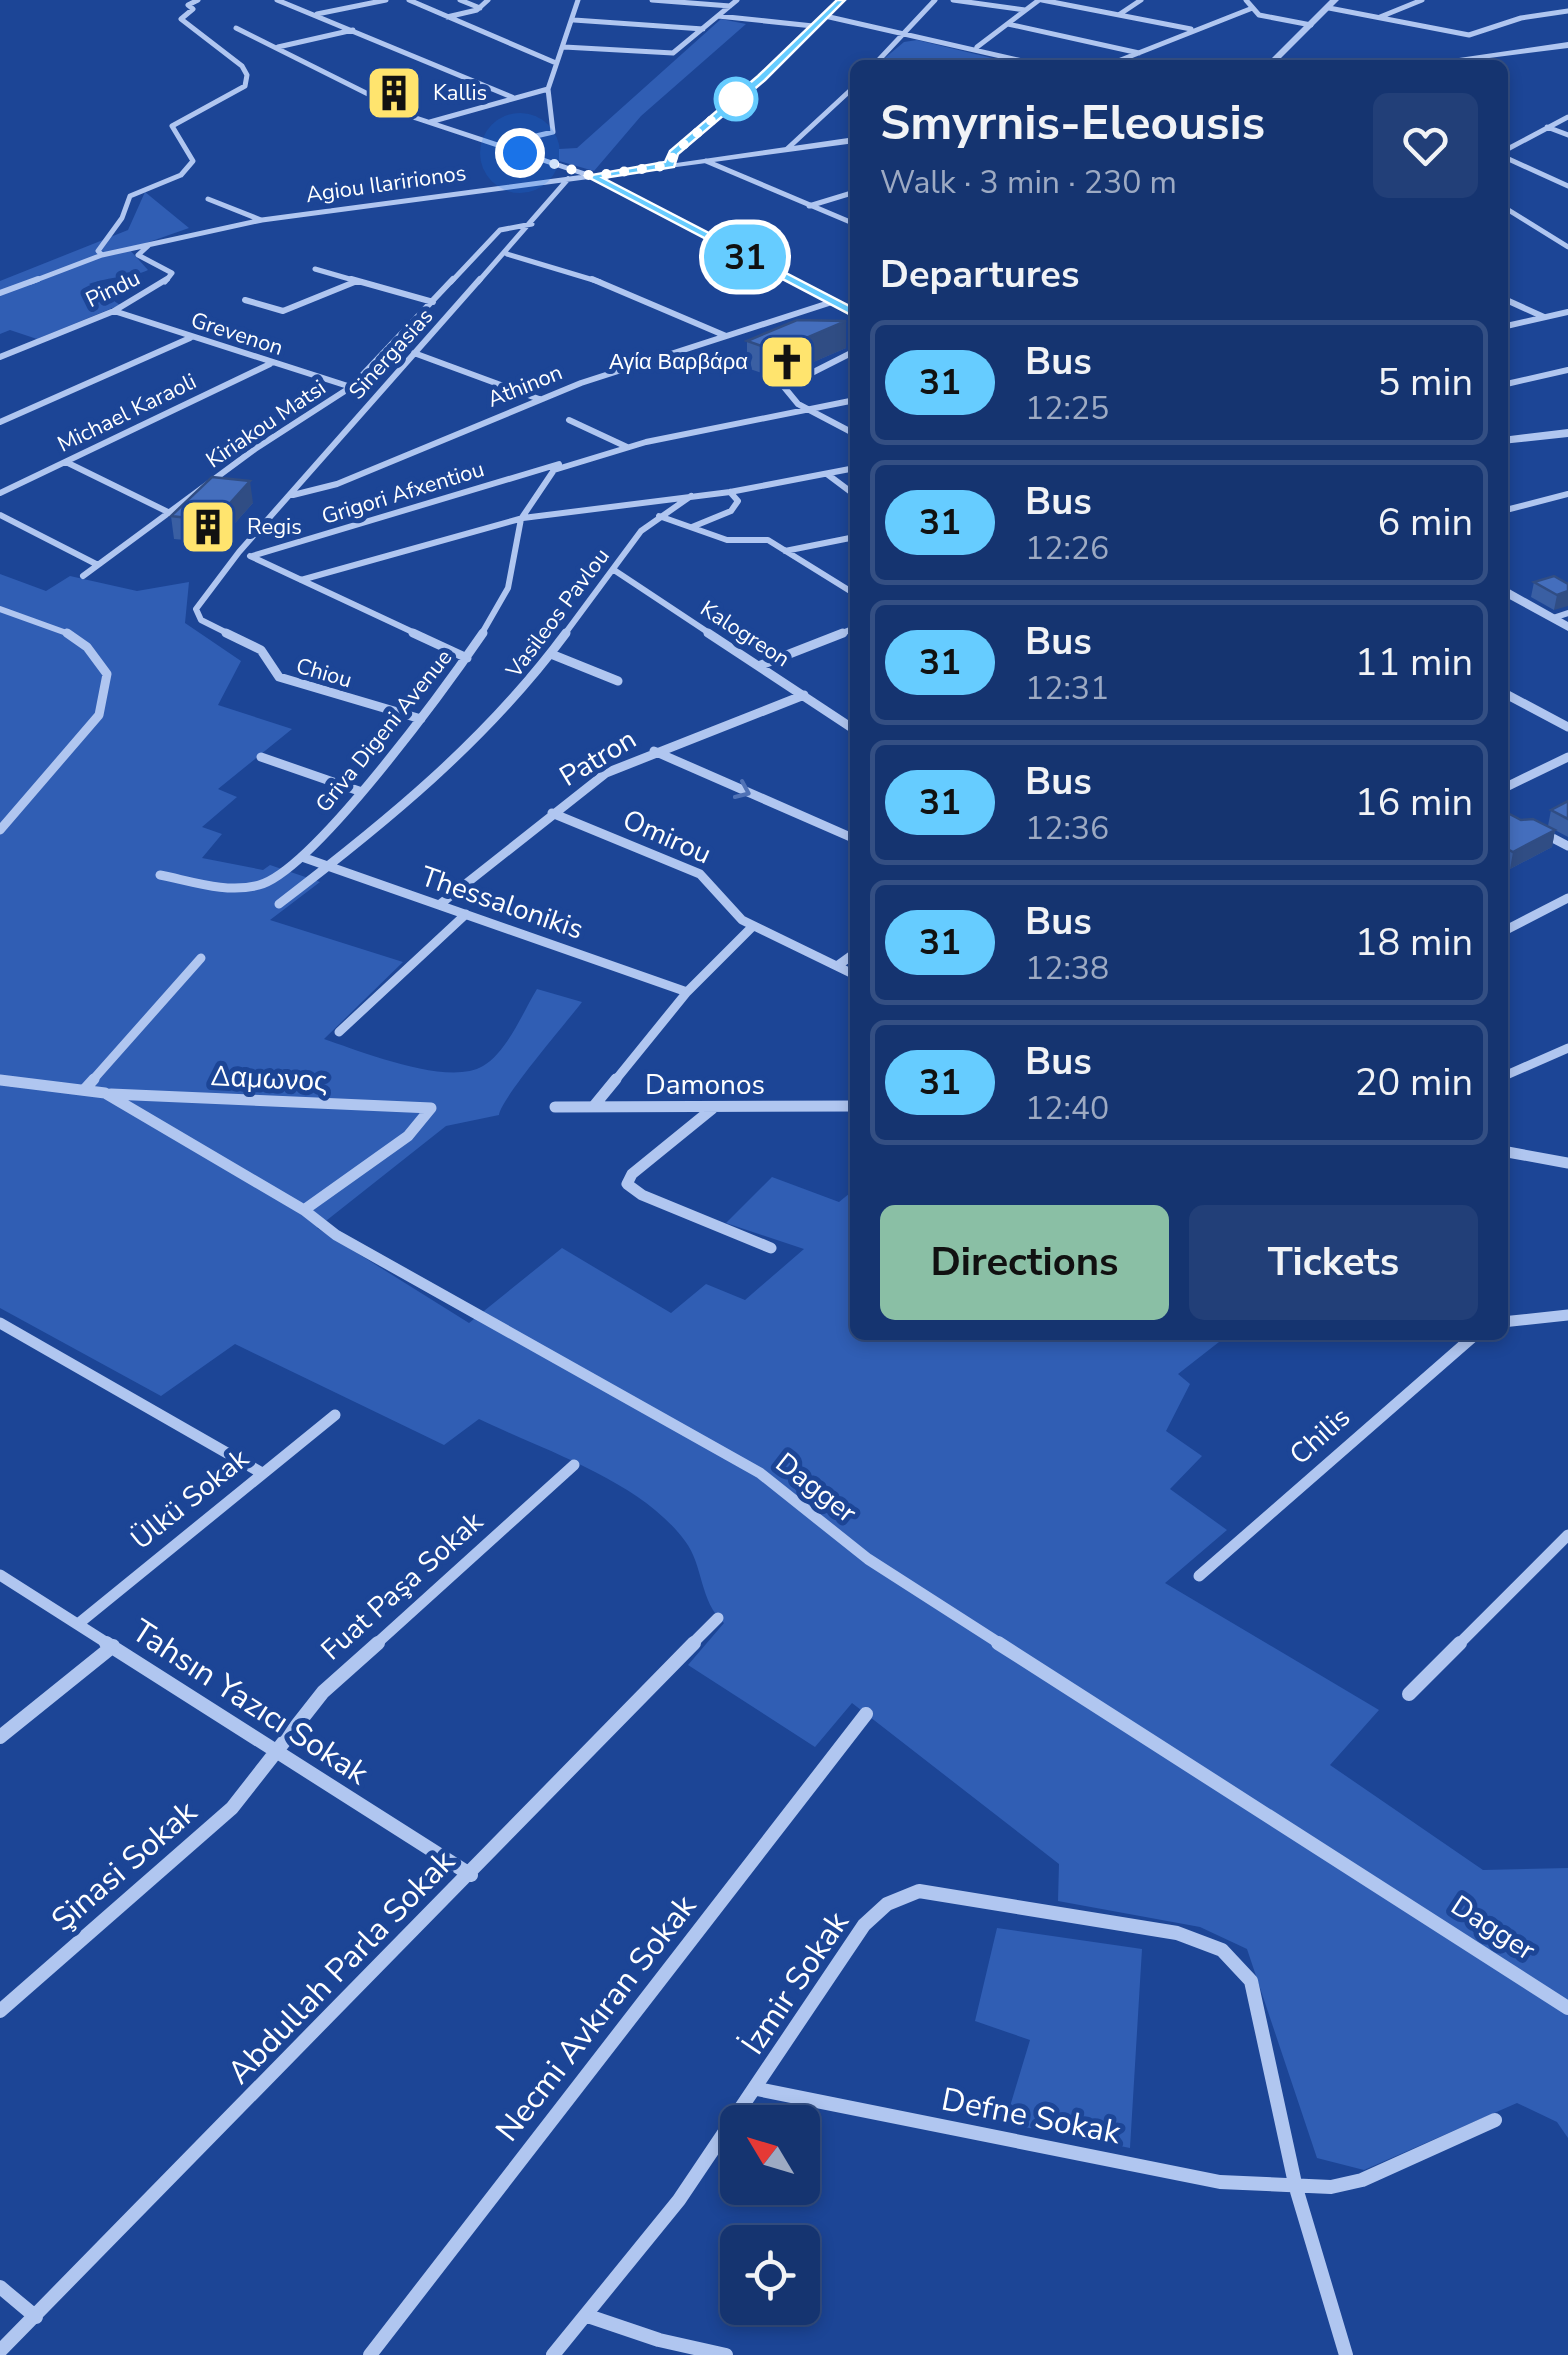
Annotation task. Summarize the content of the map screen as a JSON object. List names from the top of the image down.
{
  "streets": {
    "street": [
      "Agiou Ilaririonos",
      "Pindu",
      "Grevenon",
      "Sinergasias",
      "Athinon",
      "Michael Karaoli",
      "Kiriakou Matsi",
      "Grigori Afxentiou",
      "Vasileos Pavlou",
      "Kalogreon",
      "Chiou",
      "Griva Digeni Avenue",
      "Patron",
      "Omirou",
      "Thessalonikis",
      "Δαμωνος",
      "Damonos",
      "Chilis",
      "Dagger",
      "Ülkü Sokak",
      "Fuat Paşa Sokak",
      "Tahsın Yazıcı Sokak",
      "Şinasi Sokak",
      "Abdullah Parla Sokak",
      "İzmir Sokak",
      "Necmi Avkıran Sokak",
      "Defne Sokak"
    ]
  },
  "crossings": [
    ["Agiou Ilaririonos", "Pindu"],
    ["Agiou Ilaririonos", "Sinergasias"],
    ["Pindu", "Grevenon"],
    ["Grevenon", "Michael Karaoli"],
    ["Grevenon", "Kiriakou Matsi"],
    ["Sinergasias", "Athinon"],
    ["Sinergasias", "Kiriakou Matsi"],
    ["Sinergasias", "Chiou"],
    ["Grigori Afxentiou", "Griva Digeni Avenue"],
    ["Vasileos Pavlou", "Kalogreon"],
    ["Vasileos Pavlou", "Thessalonikis"],
    ["Kalogreon", "Patron"],
    ["Chiou", "Griva Digeni Avenue"],
    ["Griva Digeni Avenue", "Thessalonikis"],
    ["Patron", "Omirou"],
    ["Patron", "Thessalonikis"],
    ["Δαμωνος", "Dagger"],
    ["Ülkü Sokak", "Tahsın Yazıcı Sokak"],
    ["Fuat Paşa Sokak", "Tahsın Yazıcı Sokak"],
    ["Fuat Paşa Sokak", "Şinasi Sokak"],
    ["Tahsın Yazıcı Sokak", "Şinasi Sokak"],
    ["Tahsın Yazıcı Sokak", "Abdullah Parla Sokak"],
    ["İzmir Sokak", "Defne Sokak"]
  ],
  "places": {
    "building": ["Kallis", "Regis"],
    "church": ["Αγία Βαρβάρα"]
  },
  "lines": ["bus line 31"],
  "north": "top left",
  "page": {
    "on_map": "31",
    "heading": [
      ["Smyrnis-Eleousis", "Walk · 3 min · 230 m"],
      "Departures"
    ],
    "list": [
      {
        "mark": "31",
        "name": "Bus",
        "note": "12:25",
        "value": "5 min"
      },
      {
        "mark": "31",
        "name": "Bus",
        "note": "12:26",
        "value": "6 min"
      },
      {
        "mark": "31",
        "name": "Bus",
        "note": "12:31",
        "value": "11 min"
      },
      {
        "mark": "31",
        "name": "Bus",
        "note": "12:36",
        "value": "16 min"
      },
      {
        "mark": "31",
        "name": "Bus",
        "note": "12:38",
        "value": "18 min"
      },
      {
        "mark": "31",
        "name": "Bus",
        "note": "12:40",
        "value": "20 min"
      }
    ],
    "buttons": ["Directions", "Tickets"]
  }
}
